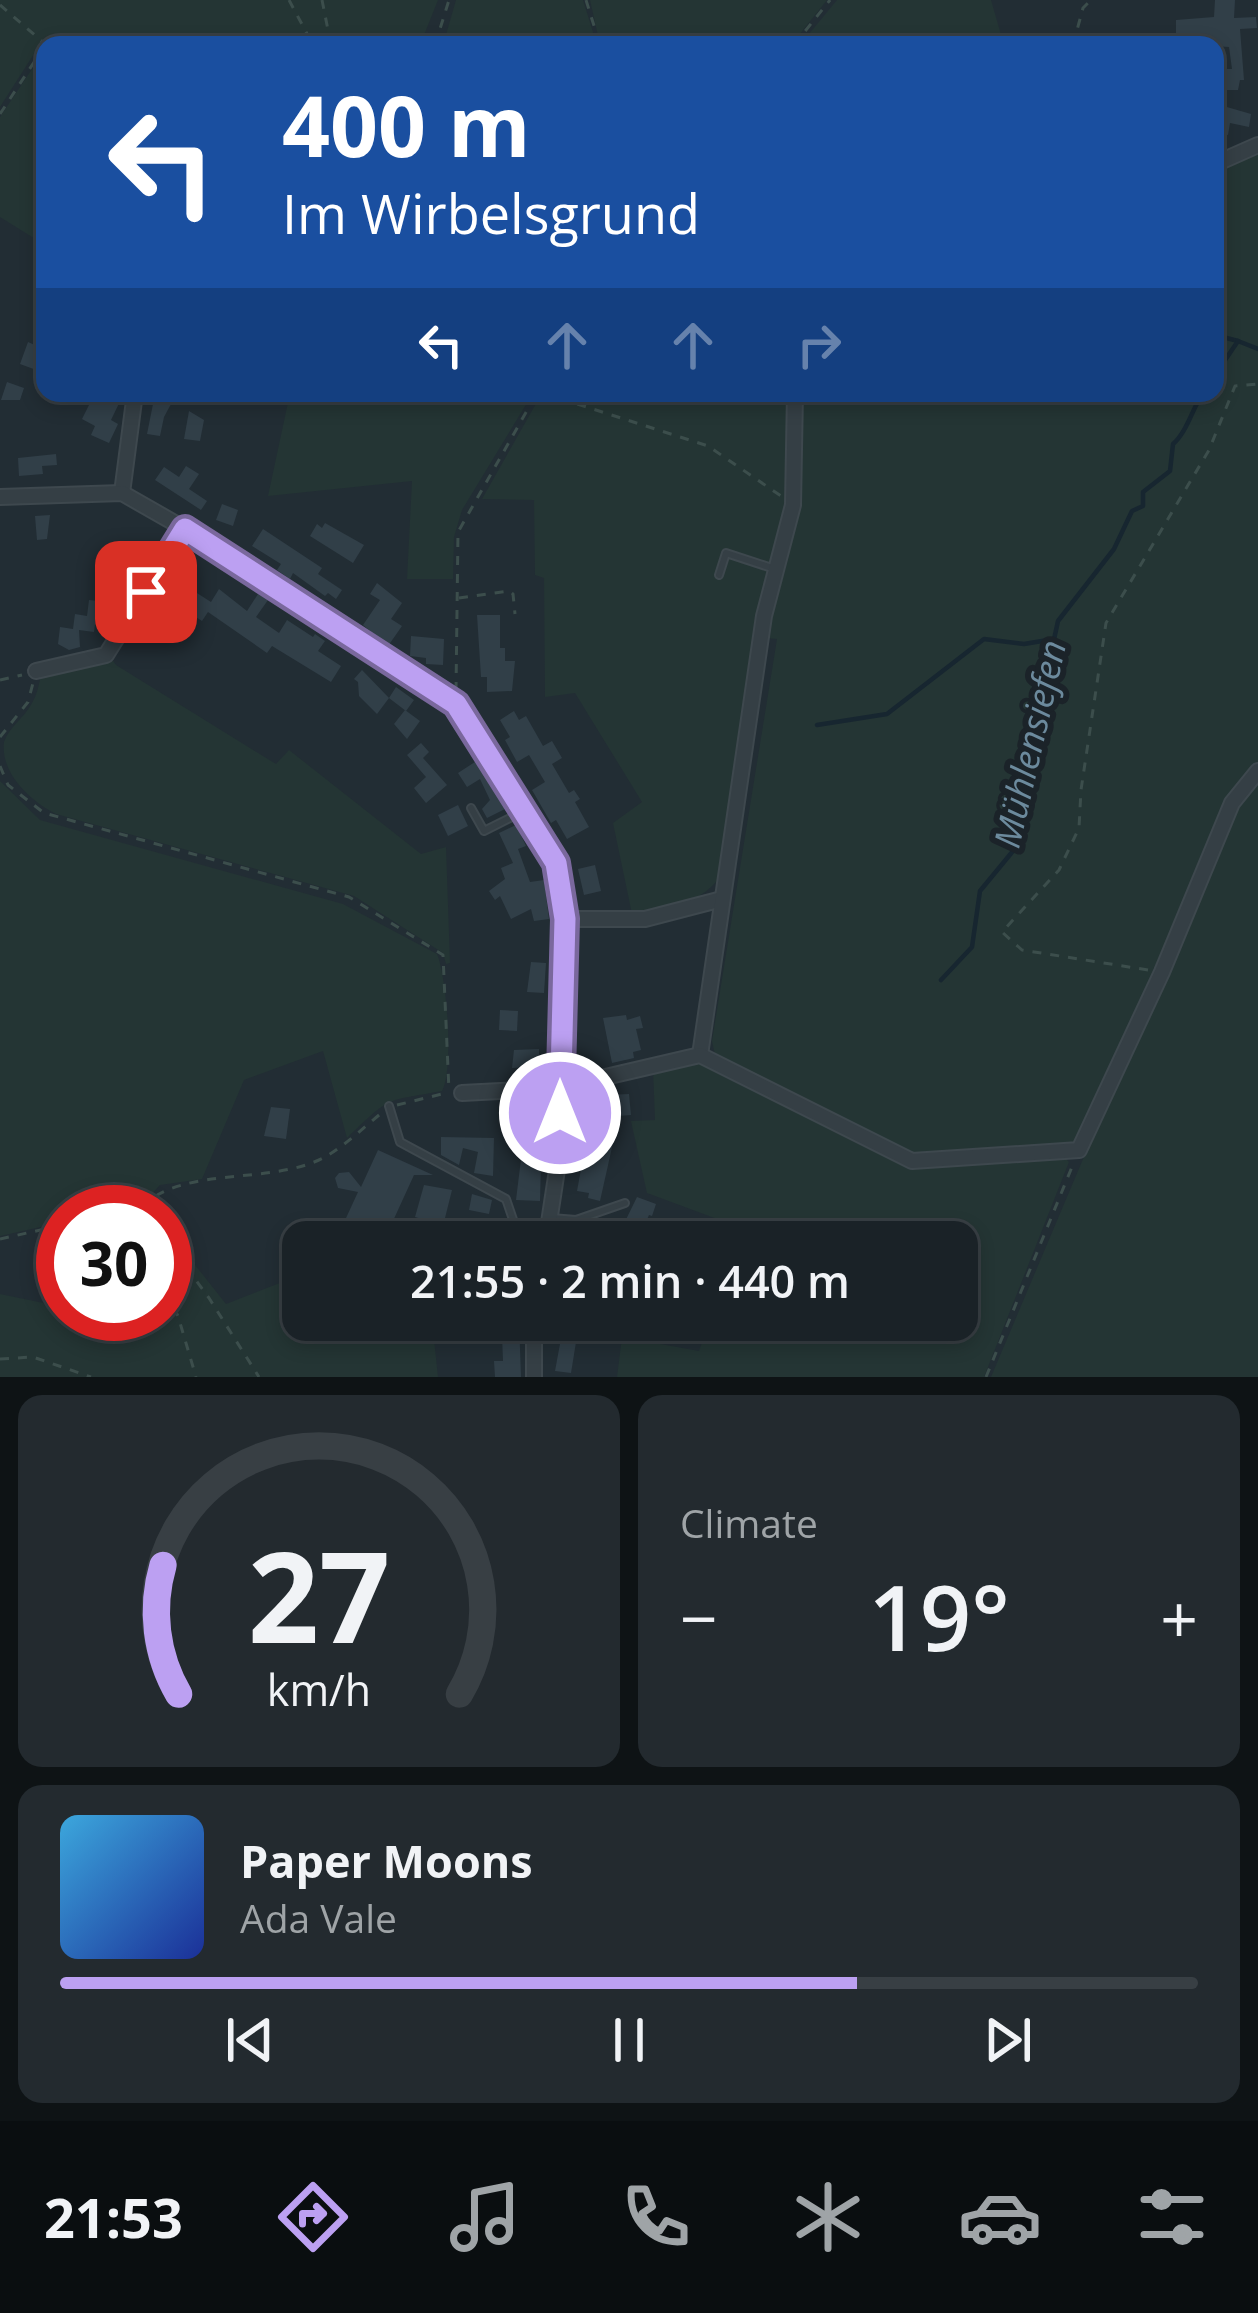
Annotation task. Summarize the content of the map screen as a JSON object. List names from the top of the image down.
{
  "water": ["Mühlensiefen"],
  "page": {
    "turn": ["400 m", "Im Wirbelsgrund"],
    "limit": "30",
    "trip": "21:55 · 2 min · 440 m",
    "tile": "Climate",
    "heat": ["−", "19°", "+"],
    "song": ["Paper Moons", "Ada Vale"],
    "tabs": "21:53",
    "gauge": ["27", "km/h"]
  }
}
